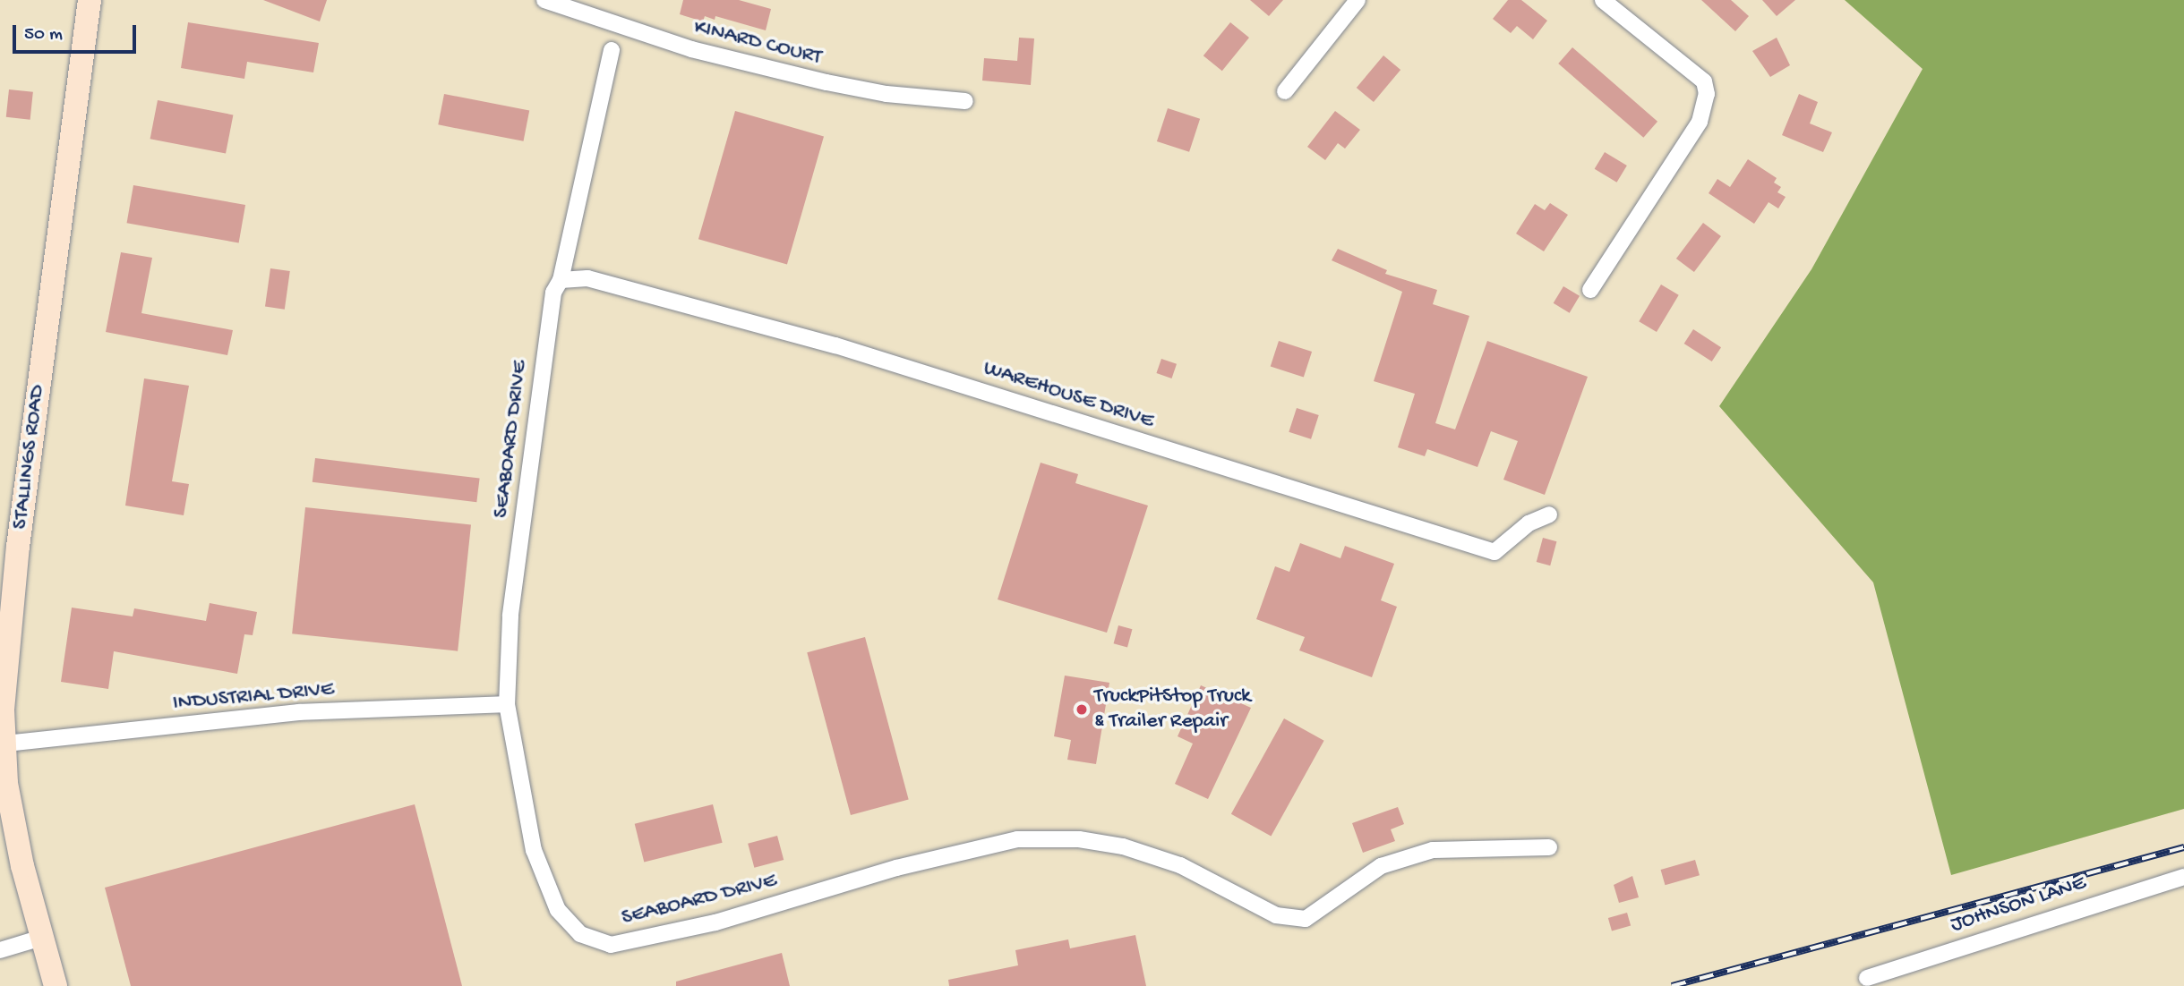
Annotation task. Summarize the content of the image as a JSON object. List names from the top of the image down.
{
  "streets": {
    "main road": ["STALLINGS ROAD"],
    "street": [
      "KINARD COURT",
      "WAREHOUSE DRIVE",
      "SEABOARD DRIVE",
      "INDUSTRIAL DRIVE",
      "JOHNSON LANE"
    ]
  },
  "crossings": [
    ["WAREHOUSE DRIVE", "SEABOARD DRIVE"],
    ["SEABOARD DRIVE", "INDUSTRIAL DRIVE"],
    ["STALLINGS ROAD", "INDUSTRIAL DRIVE"]
  ],
  "places": ["TruckPitStop Truck & Trailer Repair"],
  "scale_bar": "50 m"
}
